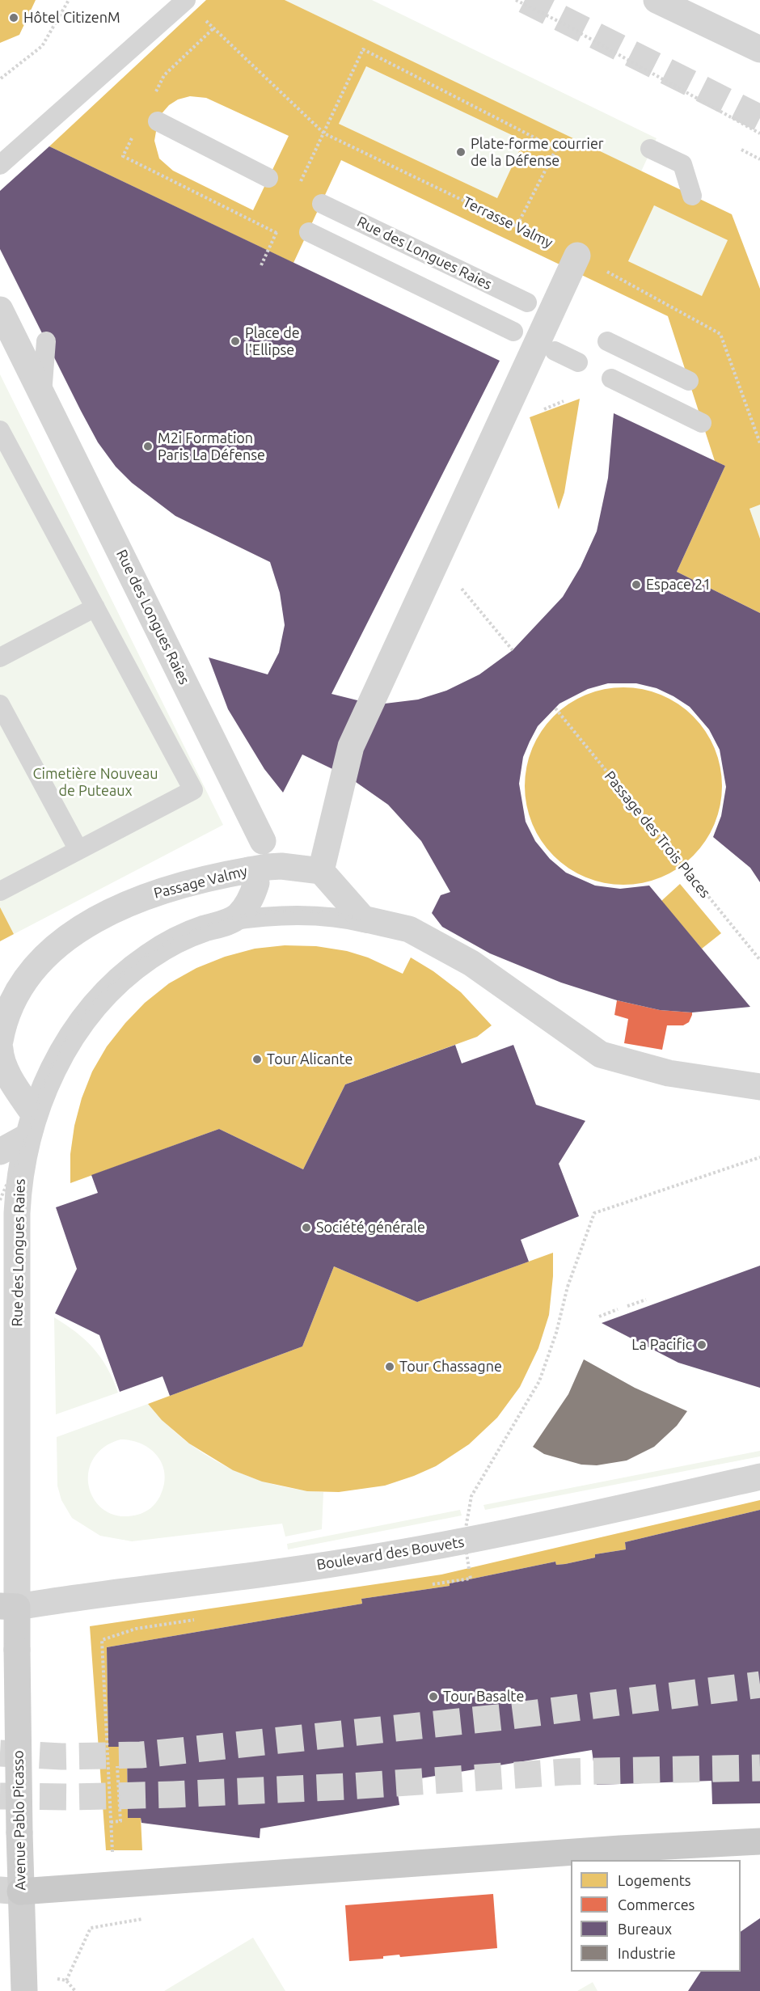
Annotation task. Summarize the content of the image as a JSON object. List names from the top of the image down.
{
  "streets": {
    "street": [
      "Rue des Longues Raies",
      "Passage Valmy",
      "Boulevard des Bouvets",
      "Avenue Pablo Picasso"
    ],
    "path": ["Terrasse Valmy", "Passage des Trois Places"]
  },
  "crossings": [
    ["Rue des Longues Raies", "Passage Valmy"],
    ["Rue des Longues Raies", "Boulevard des Bouvets"],
    ["Rue des Longues Raies", "Avenue Pablo Picasso"]
  ],
  "parks": ["Cimetière Nouveau de Puteaux"],
  "places": [
    "Hôtel CitizenM",
    "Plate-forme courrier de la Défense",
    "Place de l'Ellipse",
    "M2i Formation Paris La Défense",
    "Espace 21",
    "Tour Alicante",
    "Société générale",
    "La Pacific",
    "Tour Chassagne",
    "Tour Basalte"
  ],
  "legend": [
    "Logements",
    "Commerces",
    "Bureaux",
    "Industrie"
  ]
}
